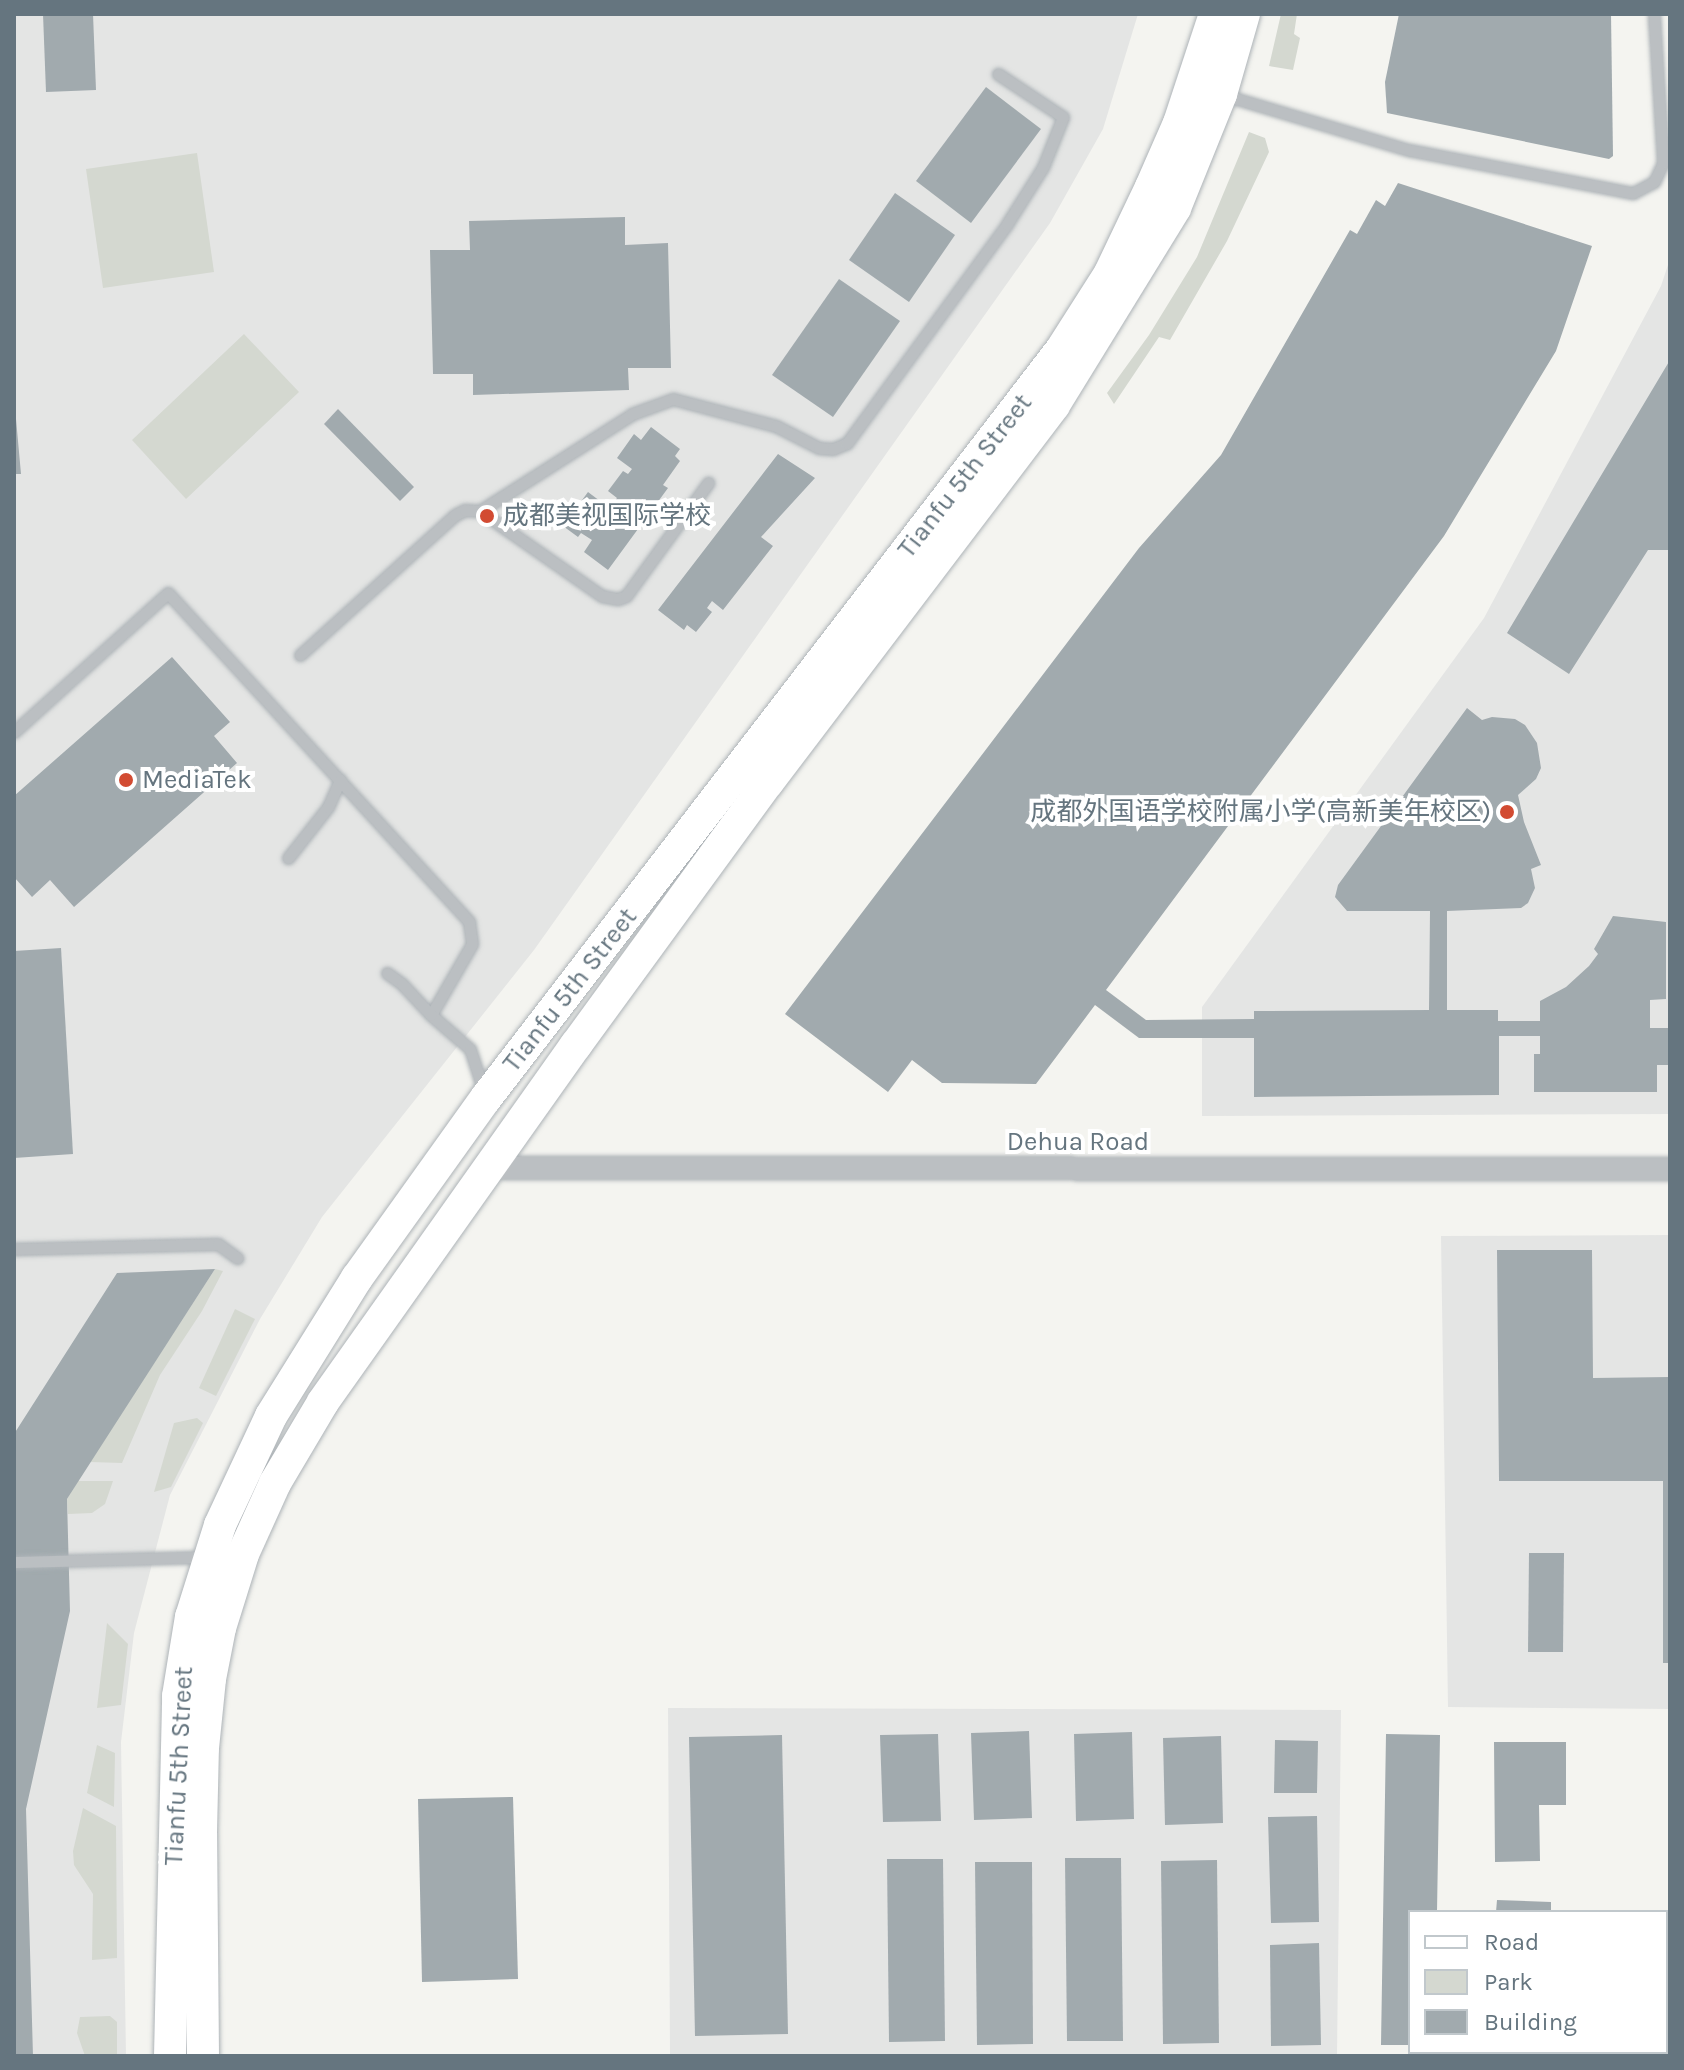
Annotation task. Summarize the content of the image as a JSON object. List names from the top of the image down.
{
  "streets": {
    "street": ["Tianfu 5th Street", "Dehua Road"]
  },
  "crossings": [
    ["Tianfu 5th Street", "Dehua Road"]
  ],
  "places": ["成都美视国际学校", "MediaTek", "成都外国语学校附属小学(高新美年校区)"],
  "legend": ["Road", "Park", "Building"]
}
